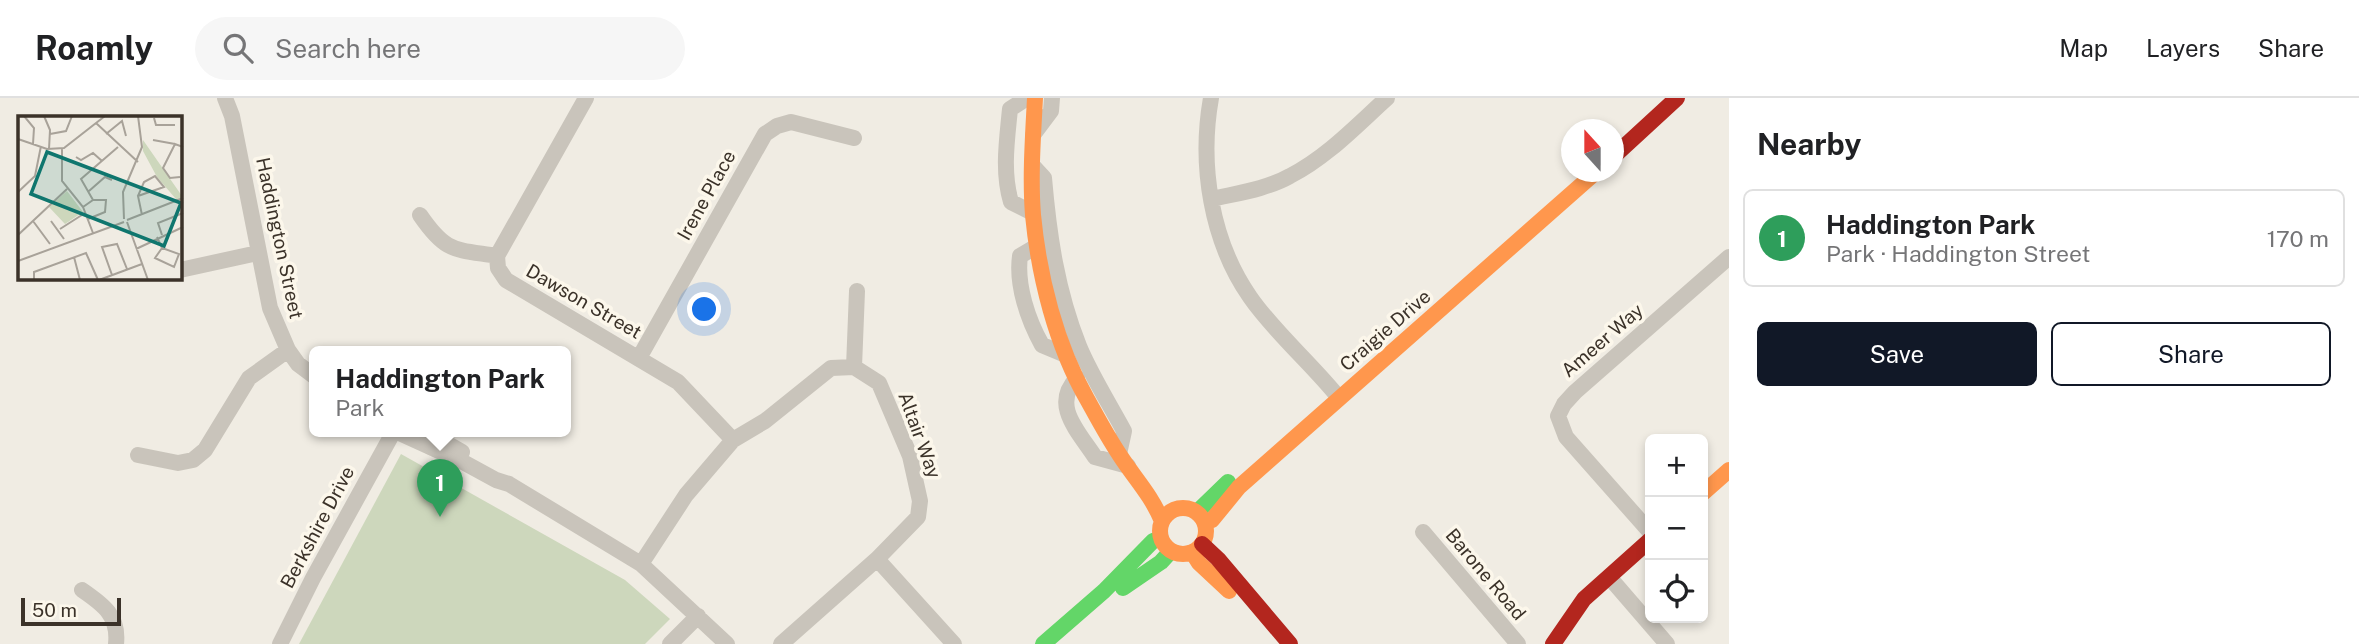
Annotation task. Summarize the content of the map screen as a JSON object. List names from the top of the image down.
{
  "streets": {
    "main road": ["Craigie Drive"],
    "street": [
      "Irene Place",
      "Haddington Street",
      "Dawson Street",
      "Ameer Way",
      "Altair Way",
      "Berkshire Drive",
      "Barone Road"
    ]
  },
  "crossings": [
    ["Irene Place", "Dawson Street"]
  ],
  "scale_bar": "50 m",
  "north": "top",
  "page": {
    "header": "Roamly",
    "search": "Search here",
    "nav": ["Map", "Layers", "Share"],
    "heading": "Nearby",
    "list": [
      {
        "mark": "1",
        "name": "Haddington Park",
        "note": "Park · Haddington Street",
        "value": "170 m"
      }
    ],
    "buttons": ["Save", "Share"],
    "popup": ["Haddington Park", "Park"],
    "map_buttons": ["+", "−"],
    "pins": "1",
    "scale": "50 m"
  }
}
